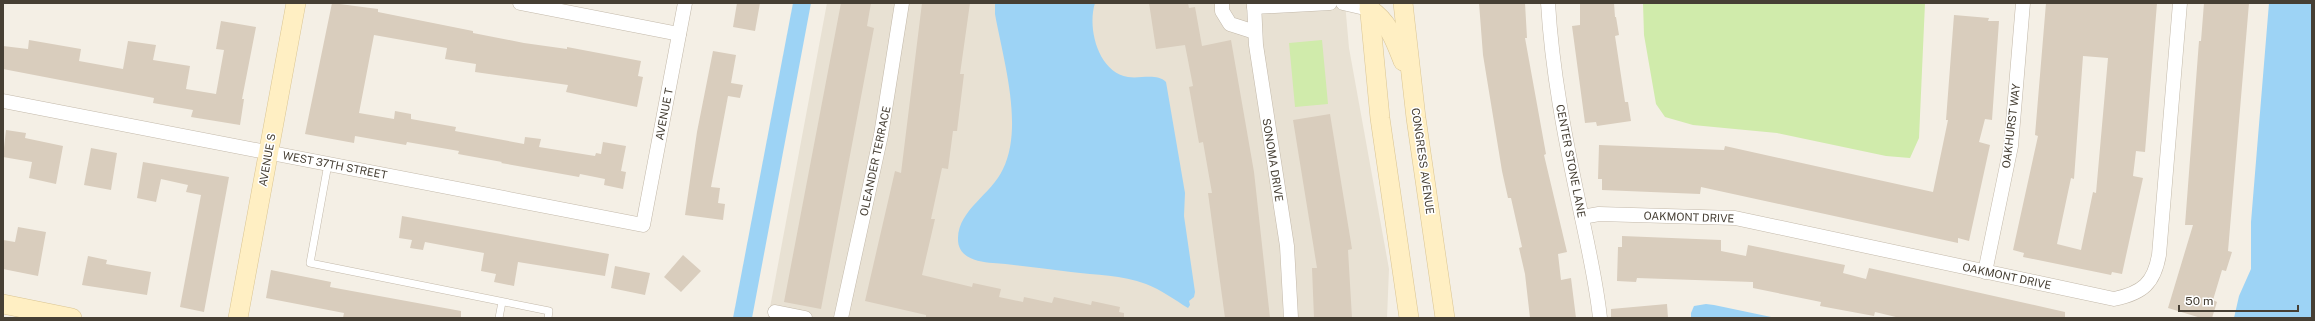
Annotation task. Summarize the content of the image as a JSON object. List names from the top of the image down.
{
  "streets": {
    "street": [
      "AVENUE T",
      "OAKHURST WAY",
      "AVENUE S",
      "SONOMA DRIVE",
      "OLEANDER TERRACE",
      "CONGRESS AVENUE",
      "CENTER STONE LANE",
      "WEST 37TH STREET",
      "OAKMONT DRIVE"
    ]
  },
  "crossings": [
    ["AVENUE T", "WEST 37TH STREET"],
    ["OAKHURST WAY", "OAKMONT DRIVE"],
    ["AVENUE S", "WEST 37TH STREET"],
    ["CENTER STONE LANE", "OAKMONT DRIVE"]
  ],
  "scale_bar": "50 m"
}
